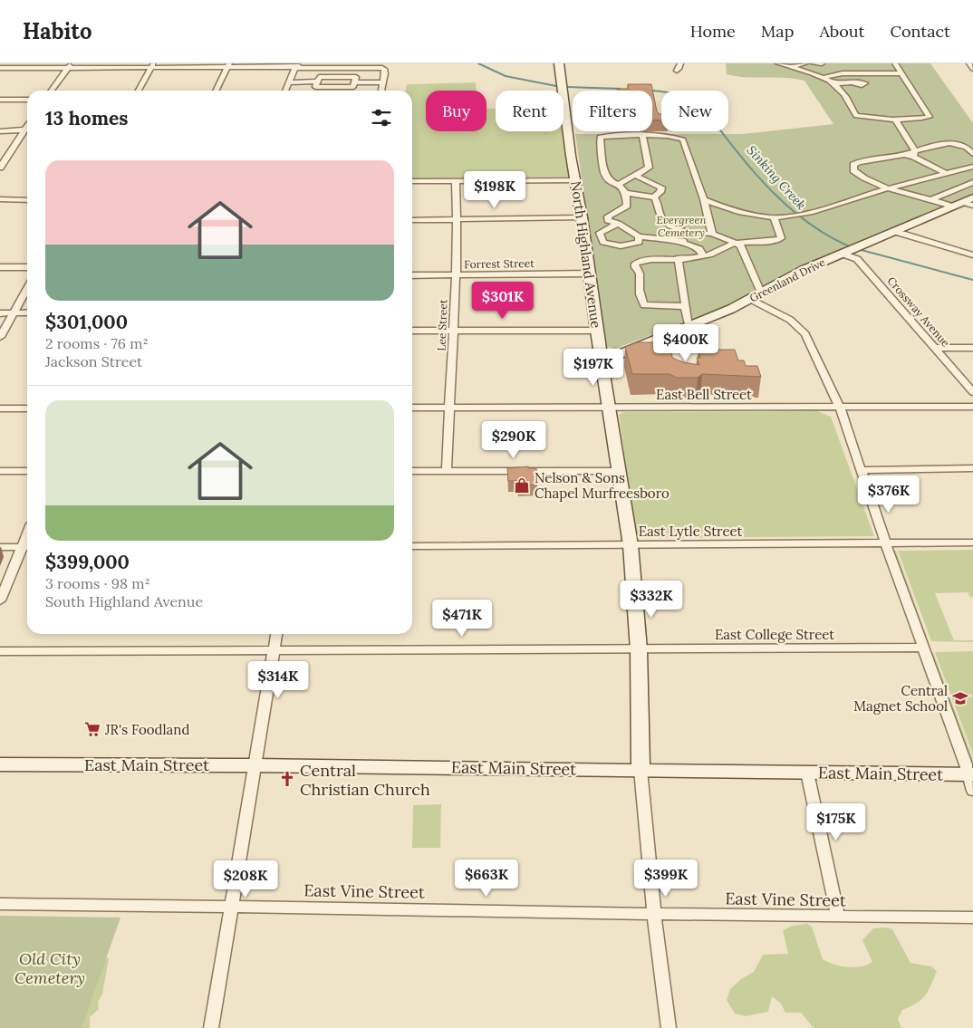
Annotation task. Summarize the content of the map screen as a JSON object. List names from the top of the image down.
{
  "streets": {
    "street": [
      "North Highland Avenue",
      "Forrest Street",
      "Greenland Drive",
      "Crossway Avenue",
      "Lee Street",
      "East Bell Street",
      "East Lytle Street",
      "East College Street",
      "East Main Street",
      "East Vine Street"
    ]
  },
  "crossings": [
    ["North Highland Avenue", "Forrest Street"],
    ["North Highland Avenue", "Greenland Drive"],
    ["North Highland Avenue", "East Bell Street"],
    ["North Highland Avenue", "East Lytle Street"],
    ["North Highland Avenue", "East College Street"],
    ["North Highland Avenue", "East Main Street"],
    ["Forrest Street", "Lee Street"],
    ["Greenland Drive", "Crossway Avenue"],
    ["Lee Street", "East Bell Street"]
  ],
  "water": ["Sinking Creek"],
  "parks": ["Evergreen Cemetery", "Old City Cemetery"],
  "places": {
    "shop": ["Nelson & Sons Chapel Murfreesboro"],
    "school or university": ["Central Magnet School"],
    "supermarket": ["JR's Foodland"],
    "church": ["Central Christian Church"]
  },
  "page": {
    "header": "Habito",
    "nav": [
      "Home",
      "Map",
      "About",
      "Contact"
    ],
    "chip": [
      "Buy",
      "Rent",
      "Filters",
      "New"
    ],
    "heading": "13 homes",
    "list": [
      {
        "name": "$301,000",
        "note": "2 rooms · 76 m² · Jackson Street"
      },
      {
        "name": "$399,000",
        "note": "3 rooms · 98 m² · South Highland Avenue"
      }
    ],
    "price": [
      "$198K",
      "$301K",
      "$400K",
      "$197K",
      "$290K",
      "$376K",
      "$332K",
      "$471K",
      "$314K",
      "$175K",
      "$663K",
      "$399K",
      "$208K"
    ]
  }
}
